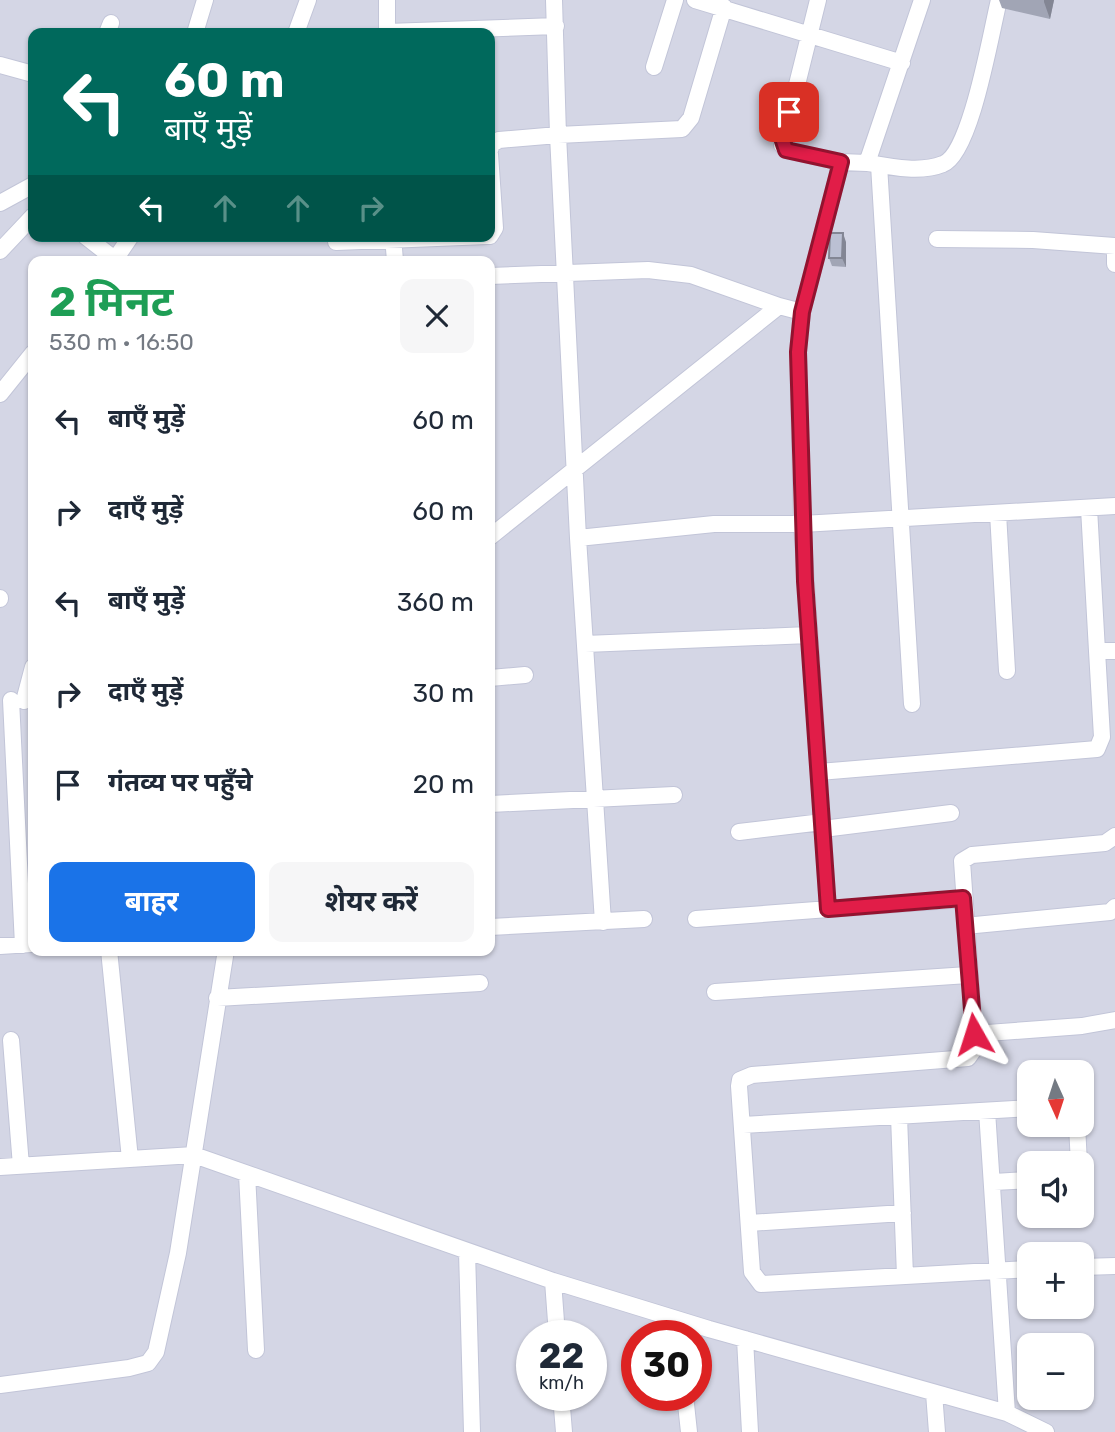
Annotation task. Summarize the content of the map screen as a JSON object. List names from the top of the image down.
{
  "north": "bottom",
  "page": {
    "turn": ["60 m", "बाएँ मुड़ें"],
    "heading": ["2 मिनट", "530 m · 16:50"],
    "list": [
      {
        "name": "बाएँ मुड़ें",
        "value": "60 m"
      },
      {
        "name": "दाएँ मुड़ें",
        "value": "60 m"
      },
      {
        "name": "बाएँ मुड़ें",
        "value": "360 m"
      },
      {
        "name": "दाएँ मुड़ें",
        "value": "30 m"
      },
      {
        "name": "गंतव्य पर पहुँचे",
        "value": "20 m"
      }
    ],
    "buttons": ["बाहर", "शेयर करें"],
    "map_buttons": ["+", "−"],
    "speed": "22 km/h",
    "limit": "30"
  }
}
